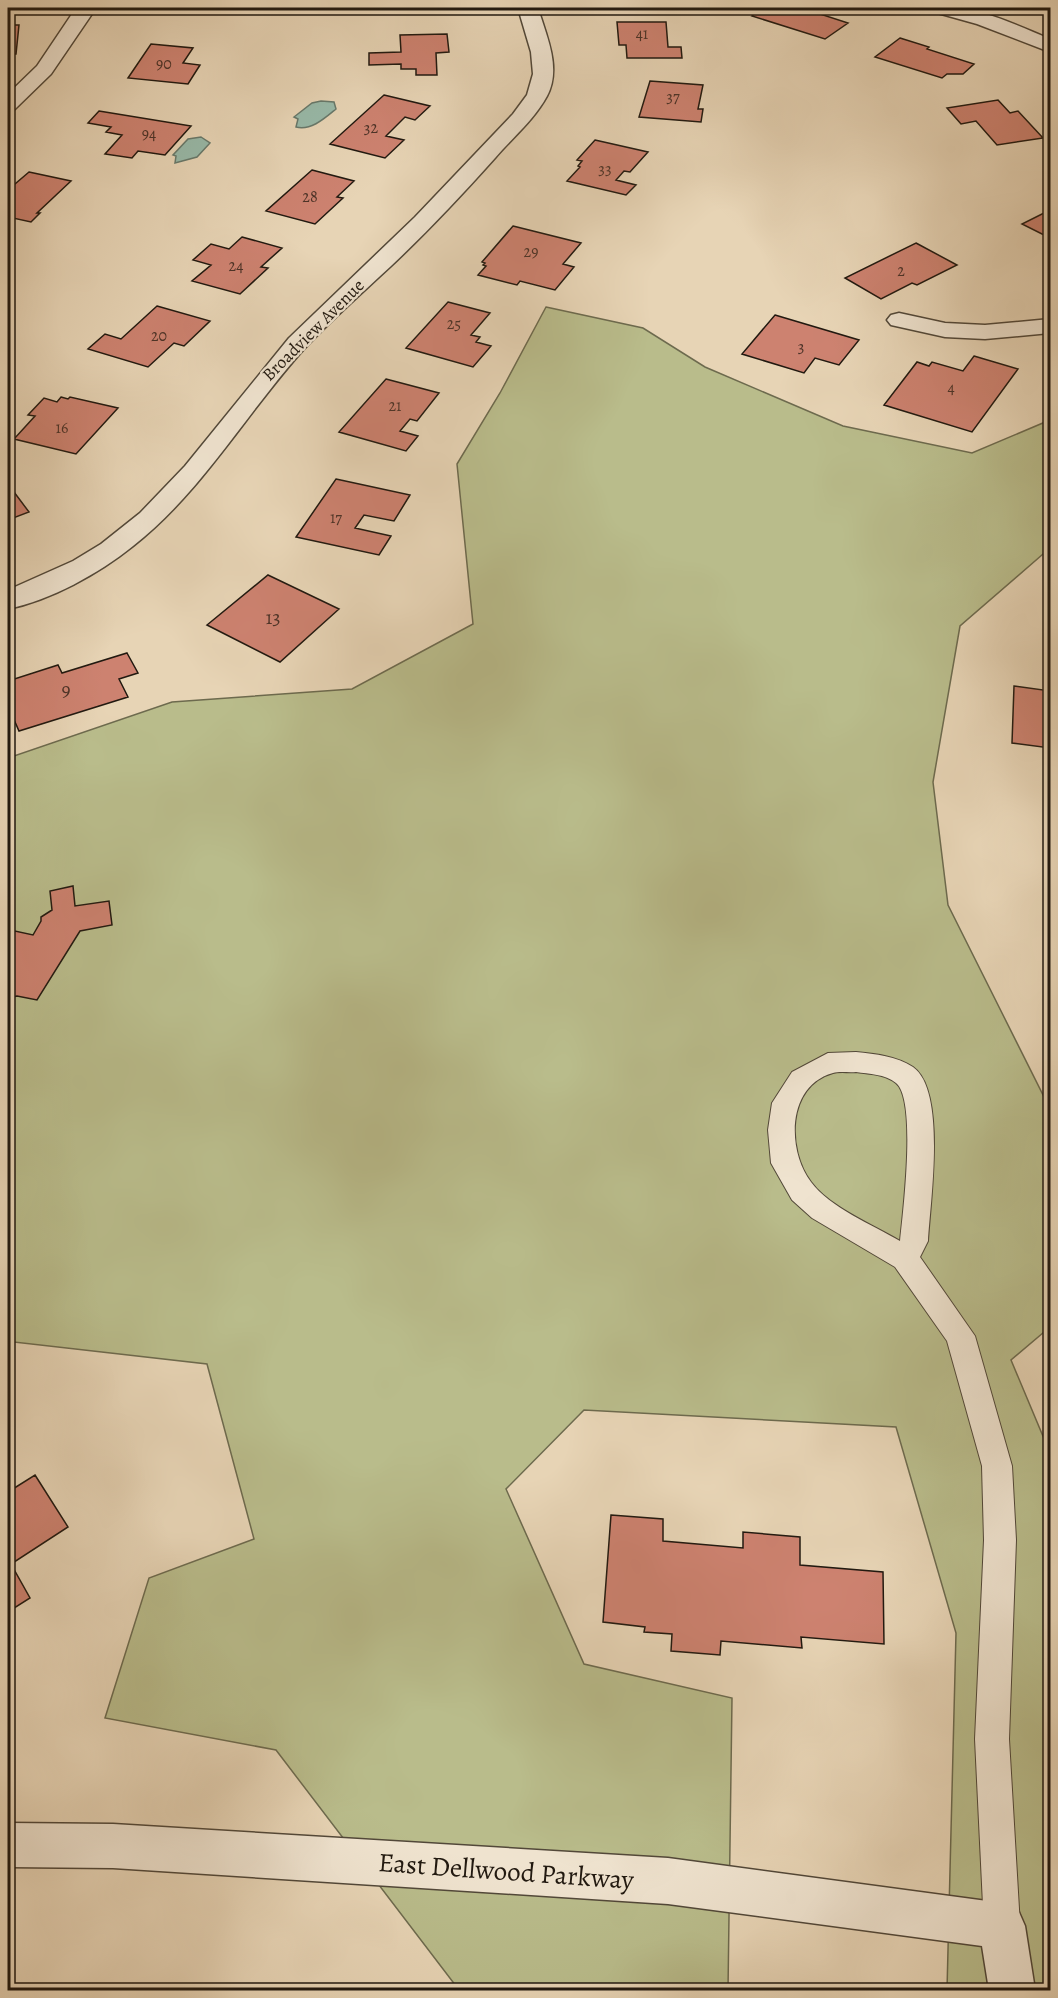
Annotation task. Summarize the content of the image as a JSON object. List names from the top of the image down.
{
  "streets": {
    "street": ["Broadview Avenue", "East Dellwood Parkway"]
  },
  "house_numbers": [
    "41",
    "90",
    "37",
    "32",
    "94",
    "33",
    "28",
    "29",
    "24",
    "2",
    "25",
    "20",
    "3",
    "4",
    "21",
    "16",
    "17",
    "13",
    "9"
  ]
}
